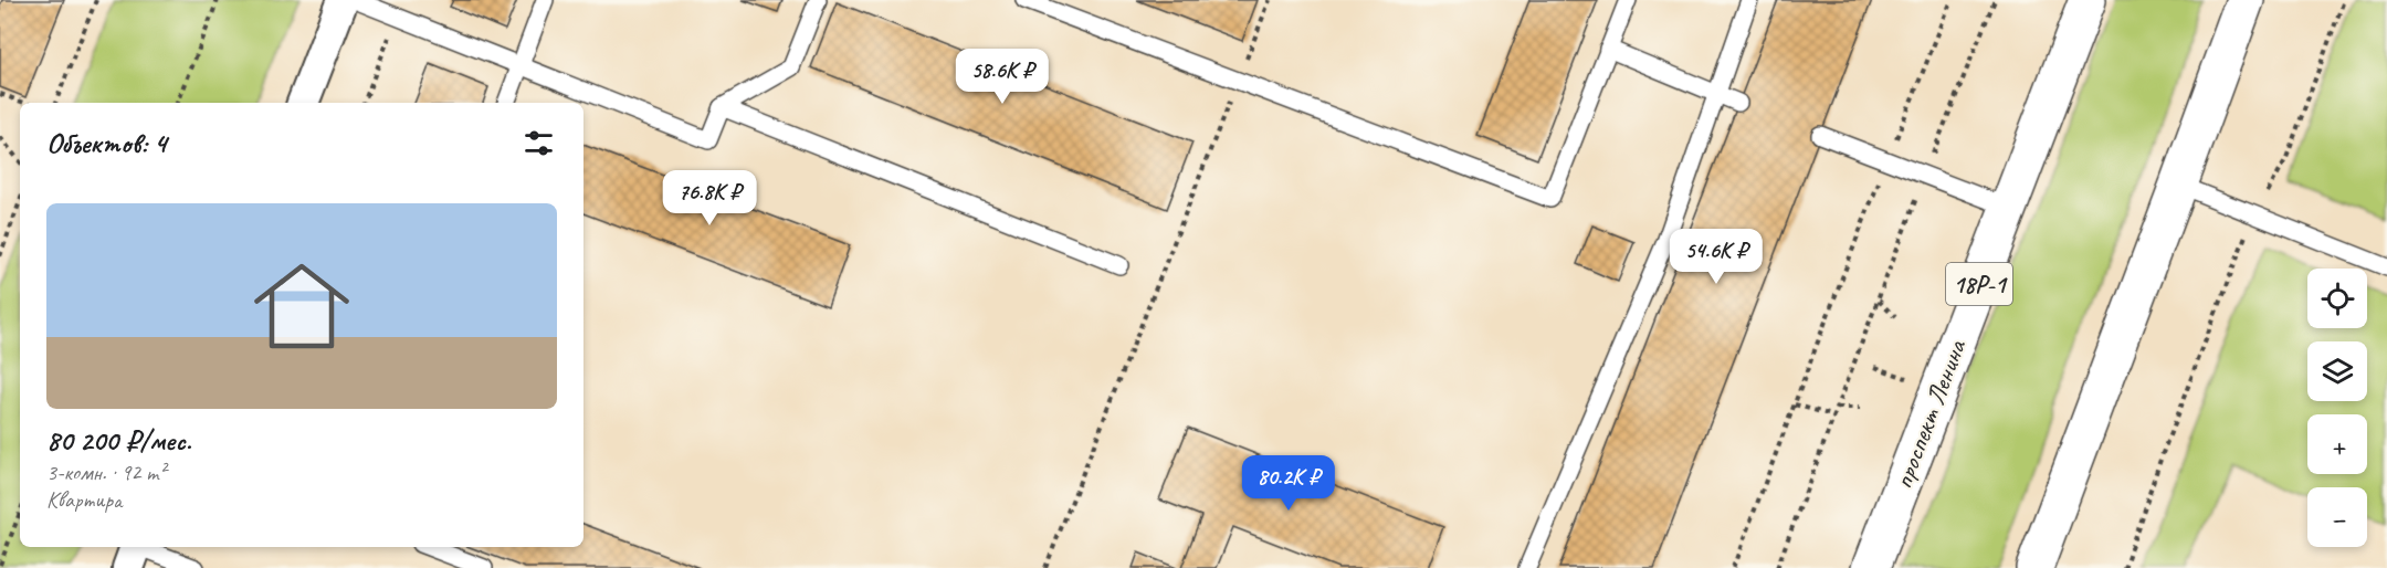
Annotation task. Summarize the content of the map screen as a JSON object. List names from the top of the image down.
{
  "streets": {
    "main road": ["18Р-1", "проспект Ленина"]
  },
  "page": {
    "price": [
      "58.6K ₽",
      "76.8K ₽",
      "54.6K ₽",
      "80.2K ₽"
    ],
    "heading": "Объектов: 4",
    "list": [
      {
        "name": "80 200 ₽/мес.",
        "note": "3-комн. · 92 m² · Квартира"
      }
    ],
    "map_buttons": ["+", "−"]
  }
}
